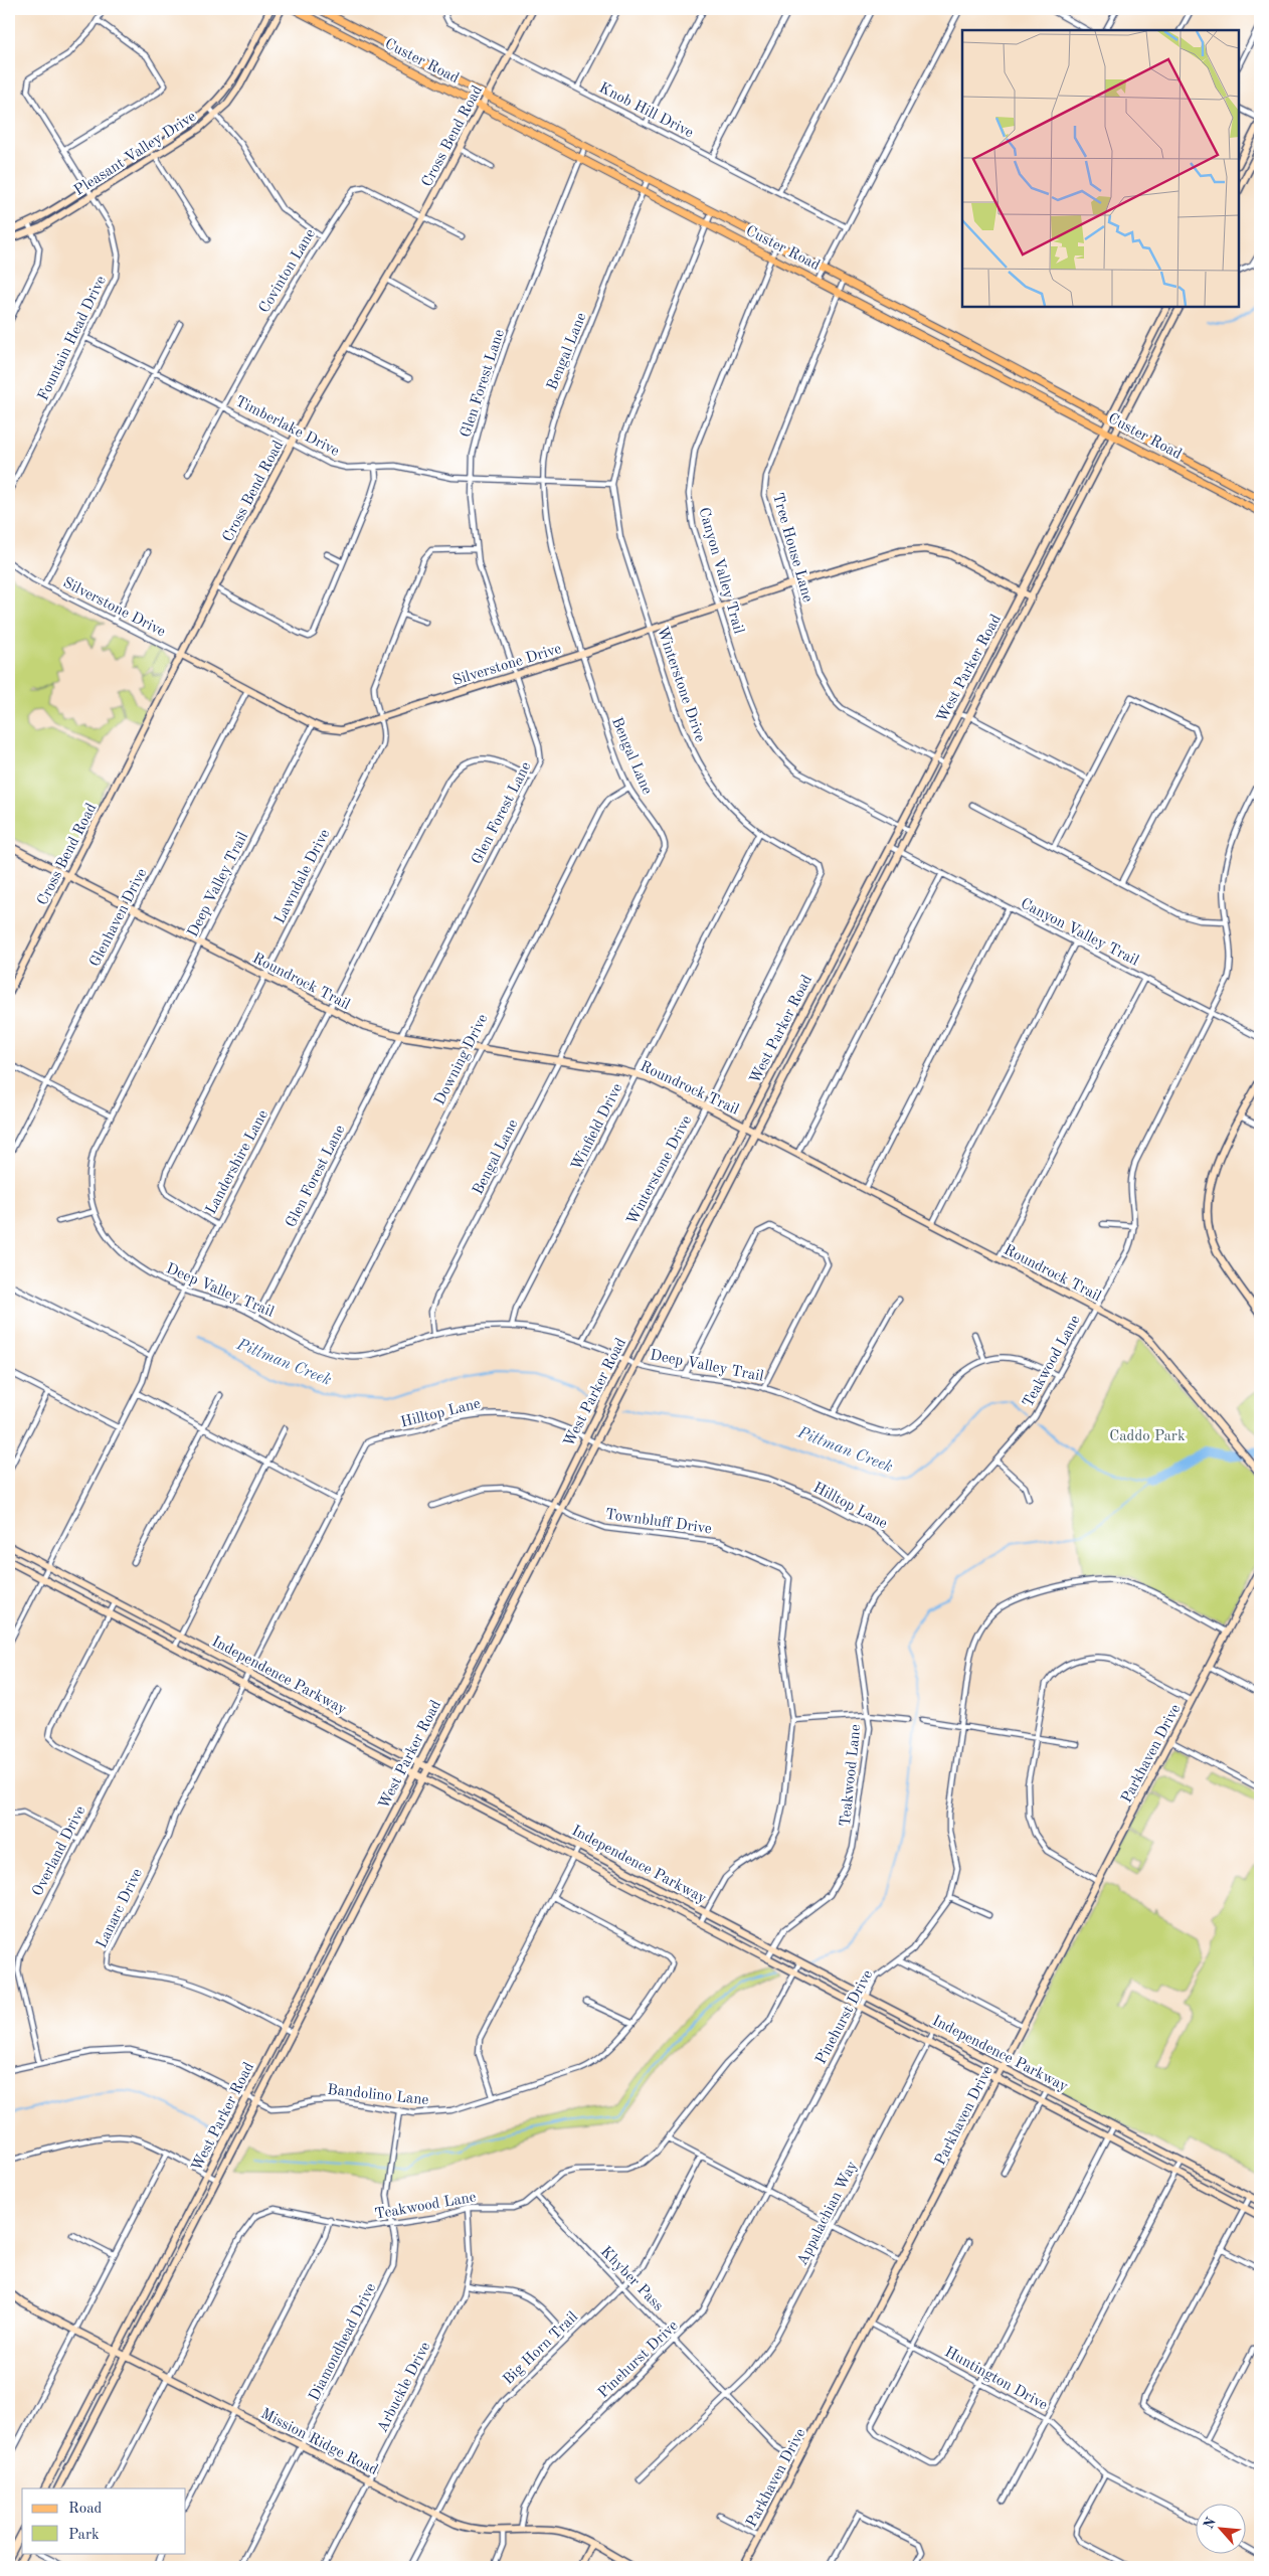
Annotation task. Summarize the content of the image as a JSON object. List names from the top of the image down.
{
  "streets": {
    "main road": [
      "Custer Road",
      "Cross Bend Road",
      "Pleasant Valley Drive",
      "Silverstone Drive",
      "West Parker Road",
      "Roundrock Trail",
      "Independence Parkway",
      "Parkhaven Drive",
      "Mission Ridge Road"
    ],
    "street": [
      "Knob Hill Drive",
      "Covinton Lane",
      "Fountain Head Drive",
      "Bengal Lane",
      "Glen Forest Lane",
      "Timberlake Drive",
      "Tree House Lane",
      "Canyon Valley Trail",
      "Winterstone Drive",
      "Lawndale Drive",
      "Deep Valley Trail",
      "Glenhaven Drive",
      "Downing Drive",
      "Winfield Drive",
      "Landershire Lane",
      "Teakwood Lane",
      "Hilltop Lane",
      "Townbluff Drive",
      "Overland Drive",
      "Lanarc Drive",
      "Pinehurst Drive",
      "Bandolino Lane",
      "Appalachian Way",
      "Khyber Pass",
      "Diamondhead Drive",
      "Big Horn Trail",
      "Huntington Drive",
      "Arbuckle Drive"
    ]
  },
  "crossings": [
    ["Custer Road", "Cross Bend Road"],
    ["Custer Road", "Bengal Lane"],
    ["Custer Road", "Glen Forest Lane"],
    ["Custer Road", "Tree House Lane"],
    ["Custer Road", "Canyon Valley Trail"],
    ["Custer Road", "West Parker Road"],
    ["Custer Road", "Winterstone Drive"],
    ["Knob Hill Drive", "Cross Bend Road"],
    ["Cross Bend Road", "Covinton Lane"],
    ["Cross Bend Road", "Timberlake Drive"],
    ["Cross Bend Road", "Silverstone Drive"],
    ["Cross Bend Road", "Roundrock Trail"],
    ["Pleasant Valley Drive", "Fountain Head Drive"],
    ["Covinton Lane", "Timberlake Drive"],
    ["Fountain Head Drive", "Timberlake Drive"],
    ["Bengal Lane", "Timberlake Drive"],
    ["Bengal Lane", "Silverstone Drive"],
    ["Bengal Lane", "Deep Valley Trail"],
    ["Bengal Lane", "Roundrock Trail"],
    ["Bengal Lane", "Downing Drive"],
    ["Glen Forest Lane", "Timberlake Drive"],
    ["Glen Forest Lane", "Silverstone Drive"],
    ["Glen Forest Lane", "Lawndale Drive"],
    ["Glen Forest Lane", "Deep Valley Trail"],
    ["Glen Forest Lane", "Roundrock Trail"],
    ["Glen Forest Lane", "Landershire Lane"],
    ["Timberlake Drive", "Winterstone Drive"],
    ["Tree House Lane", "Silverstone Drive"],
    ["Tree House Lane", "West Parker Road"],
    ["Canyon Valley Trail", "Silverstone Drive"],
    ["Canyon Valley Trail", "West Parker Road"],
    ["Canyon Valley Trail", "Teakwood Lane"],
    ["Silverstone Drive", "West Parker Road"],
    ["Silverstone Drive", "Winterstone Drive"],
    ["Silverstone Drive", "Lawndale Drive"],
    ["Silverstone Drive", "Deep Valley Trail"],
    ["Silverstone Drive", "Glenhaven Drive"],
    ["West Parker Road", "Deep Valley Trail"],
    ["West Parker Road", "Roundrock Trail"],
    ["West Parker Road", "Hilltop Lane"],
    ["West Parker Road", "Townbluff Drive"],
    ["West Parker Road", "Independence Parkway"],
    ["West Parker Road", "Lanarc Drive"],
    ["West Parker Road", "Bandolino Lane"],
    ["West Parker Road", "Mission Ridge Road"],
    ["Winterstone Drive", "Deep Valley Trail"],
    ["Winterstone Drive", "Roundrock Trail"],
    ["Winterstone Drive", "Winfield Drive"],
    ["Lawndale Drive", "Roundrock Trail"],
    ["Lawndale Drive", "Landershire Lane"],
    ["Deep Valley Trail", "Roundrock Trail"],
    ["Deep Valley Trail", "Downing Drive"],
    ["Deep Valley Trail", "Winfield Drive"],
    ["Deep Valley Trail", "Landershire Lane"],
    ["Deep Valley Trail", "Teakwood Lane"],
    ["Glenhaven Drive", "Roundrock Trail"],
    ["Roundrock Trail", "Downing Drive"],
    ["Roundrock Trail", "Winfield Drive"],
    ["Roundrock Trail", "Landershire Lane"],
    ["Roundrock Trail", "Teakwood Lane"],
    ["Landershire Lane", "Independence Parkway"],
    ["Teakwood Lane", "Hilltop Lane"],
    ["Teakwood Lane", "Independence Parkway"],
    ["Teakwood Lane", "Khyber Pass"],
    ["Teakwood Lane", "Diamondhead Drive"],
    ["Teakwood Lane", "Arbuckle Drive"],
    ["Teakwood Lane", "Mission Ridge Road"],
    ["Hilltop Lane", "Independence Parkway"],
    ["Hilltop Lane", "Lanarc Drive"],
    ["Townbluff Drive", "Independence Parkway"],
    ["Independence Parkway", "Parkhaven Drive"],
    ["Independence Parkway", "Lanarc Drive"],
    ["Independence Parkway", "Pinehurst Drive"],
    ["Independence Parkway", "Appalachian Way"],
    ["Parkhaven Drive", "Pinehurst Drive"],
    ["Parkhaven Drive", "Khyber Pass"],
    ["Parkhaven Drive", "Huntington Drive"],
    ["Overland Drive", "Bandolino Lane"],
    ["Pinehurst Drive", "Khyber Pass"],
    ["Pinehurst Drive", "Mission Ridge Road"],
    ["Bandolino Lane", "Diamondhead Drive"],
    ["Appalachian Way", "Khyber Pass"],
    ["Khyber Pass", "Big Horn Trail"],
    ["Diamondhead Drive", "Mission Ridge Road"],
    ["Big Horn Trail", "Mission Ridge Road"],
    ["Arbuckle Drive", "Mission Ridge Road"]
  ],
  "water": ["Pittman Creek"],
  "parks": ["Caddo Park"],
  "legend": ["Road", "Park"],
  "north": "top left"
}
